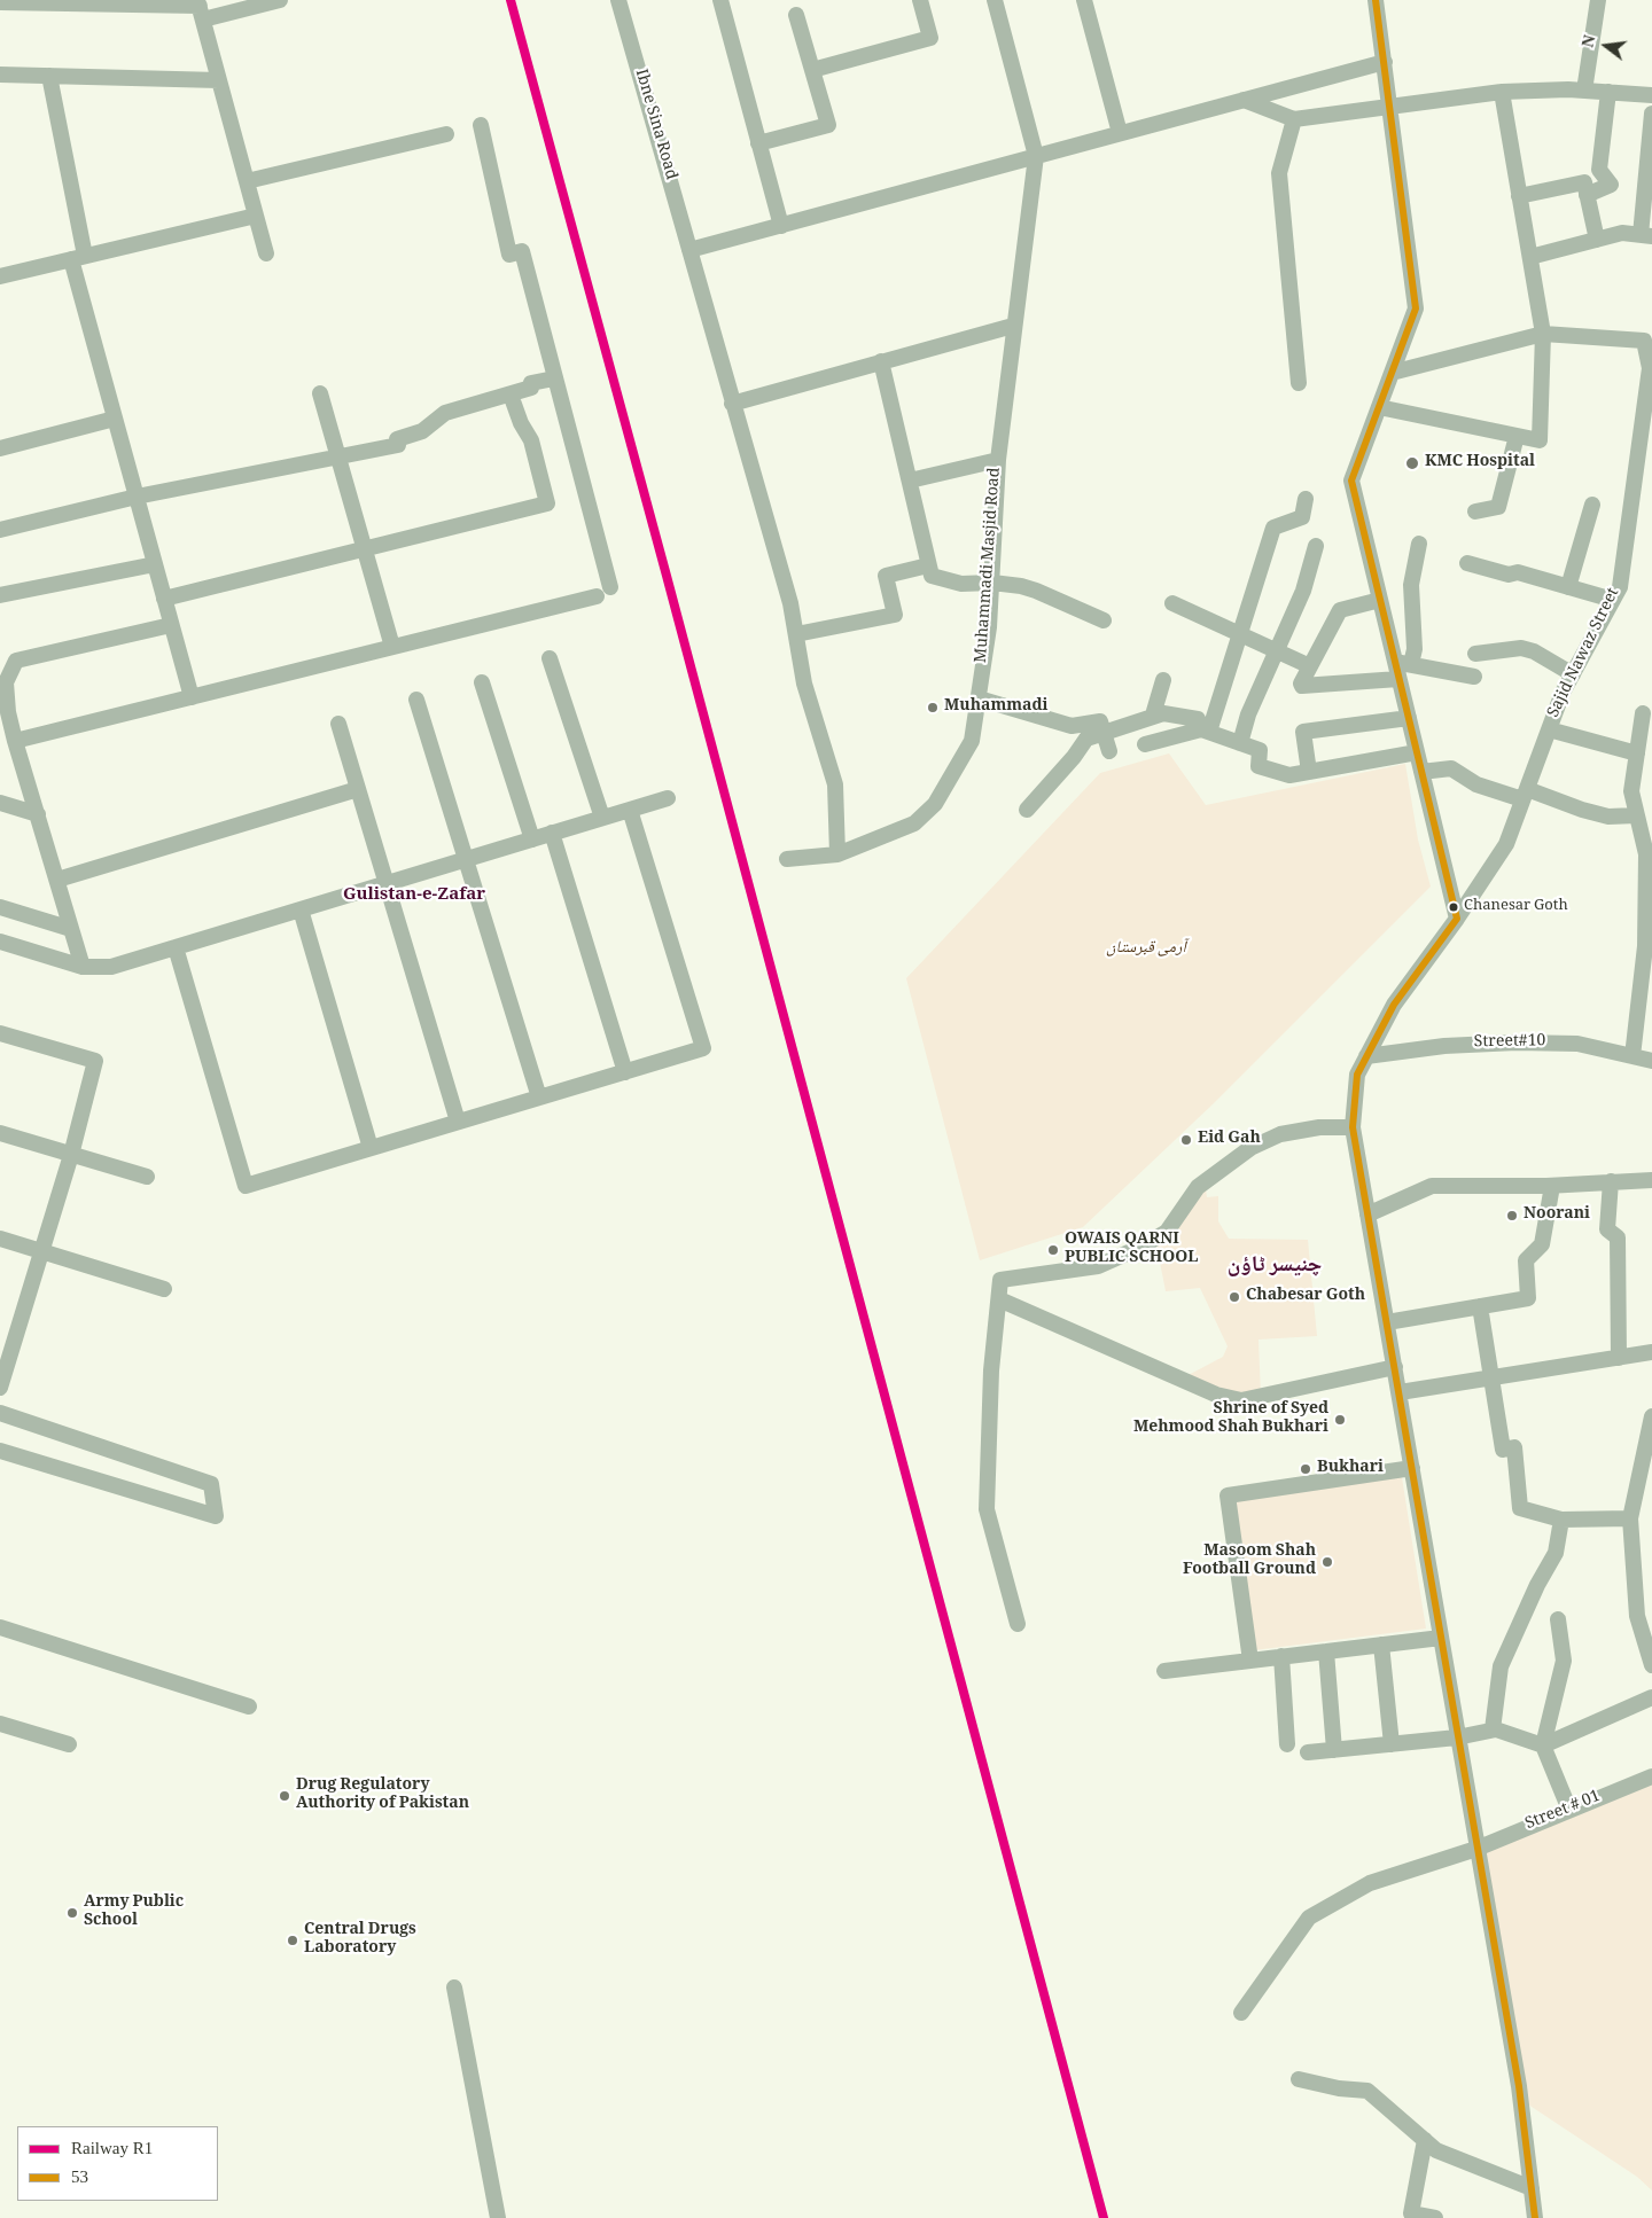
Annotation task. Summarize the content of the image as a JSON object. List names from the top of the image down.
{
  "streets": {
    "street": [
      "Ibne Sina Road",
      "Muhammadi Masjid Road",
      "Sajid Nawaz Street",
      "Street#10",
      "Street # 01"
    ]
  },
  "crossings": [
    ["Ibne Sina Road", "Muhammadi Masjid Road"],
    ["Sajid Nawaz Street", "Street#10"],
    ["Sajid Nawaz Street", "Street # 01"]
  ],
  "districts": ["Gulistan-e-Zafar", "چنیسر ٹاؤن"],
  "parks": ["آرمی قبرستان"],
  "places": [
    "KMC Hospital",
    "Muhammadi",
    "Chanesar Goth",
    "Eid Gah",
    "Noorani",
    "OWAIS QARNI PUBLIC SCHOOL",
    "Chabesar Goth",
    "Shrine of Syed Mehmood Shah Bukhari",
    "Bukhari",
    "Masoom Shah Football Ground",
    "Drug Regulatory Authority of Pakistan",
    "Army Public School",
    "Central Drugs Laboratory"
  ],
  "lines": ["rail line R1", "transit line 53"],
  "legend": ["Railway R1", "53"],
  "north": "left"
}
